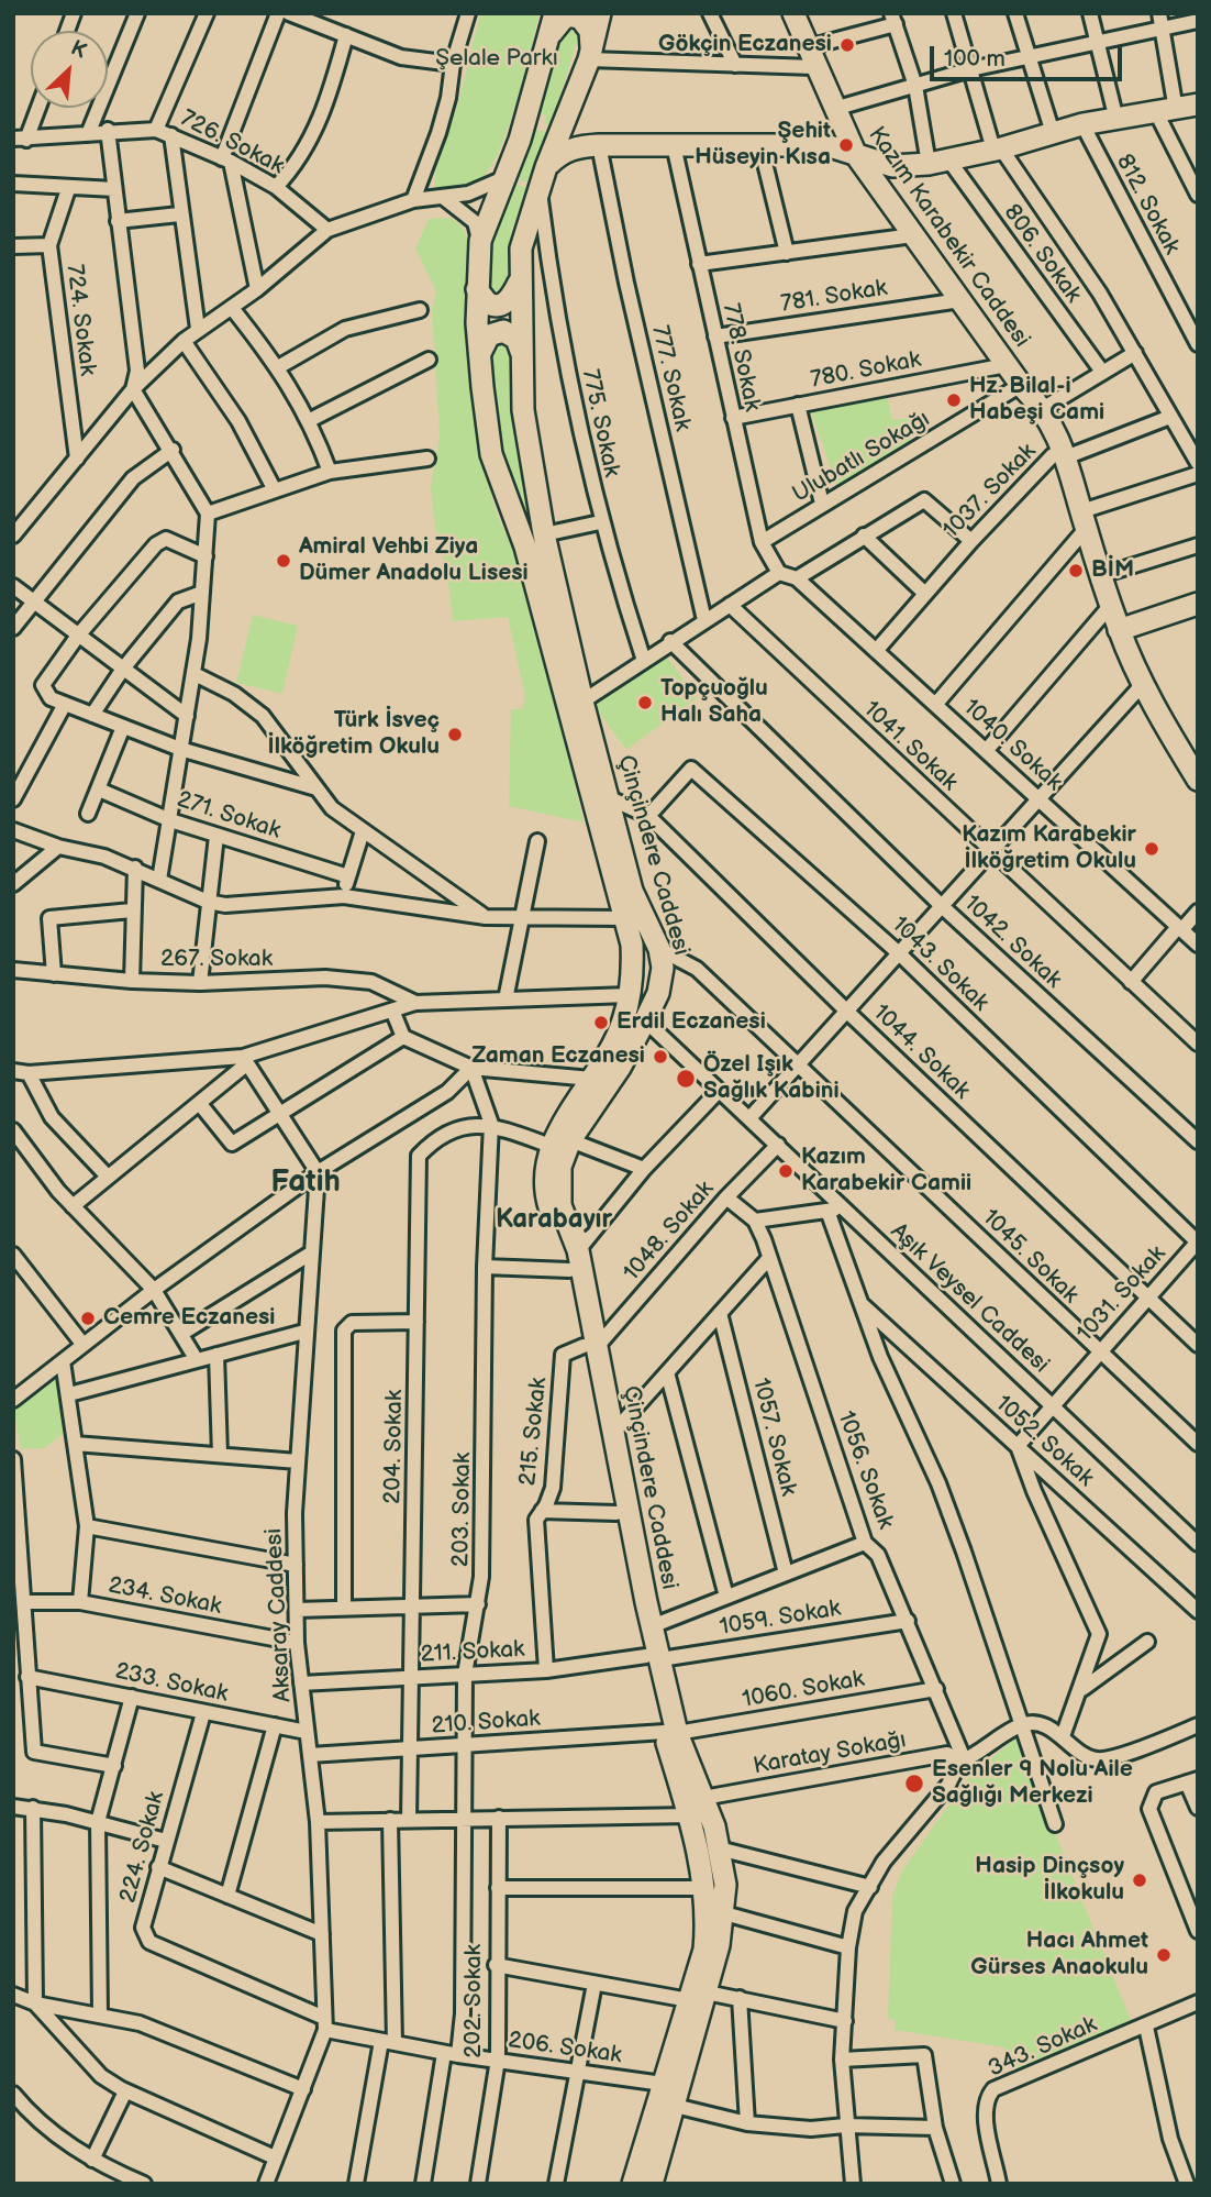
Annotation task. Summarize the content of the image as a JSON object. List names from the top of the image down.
{
  "streets": {
    "main road": ["Kazım Karabekir Caddesi", "Çinçindere Caddesi"],
    "street": [
      "726. Sokak",
      "812. Sokak",
      "806. Sokak",
      "781. Sokak",
      "724. Sokak",
      "778. Sokak",
      "780. Sokak",
      "777. Sokak",
      "775. Sokak",
      "Ulubatlı Sokağı",
      "1037. Sokak",
      "1040. Sokak",
      "1041. Sokak",
      "271. Sokak",
      "1042. Sokak",
      "267. Sokak",
      "1043. Sokak",
      "1044. Sokak",
      "1048. Sokak",
      "1045. Sokak",
      "1031. Sokak",
      "Aşık Veysel Caddesi",
      "215. Sokak",
      "1057. Sokak",
      "1052. Sokak",
      "204. Sokak",
      "1056. Sokak",
      "203. Sokak",
      "234. Sokak",
      "Aksaray Caddesi",
      "1059. Sokak",
      "211. Sokak",
      "233. Sokak",
      "1060. Sokak",
      "210. Sokak",
      "Karatay Sokağı",
      "224. Sokak",
      "202. Sokak",
      "343. Sokak",
      "206. Sokak"
    ]
  },
  "crossings": [
    ["Kazım Karabekir Caddesi", "781. Sokak"],
    ["Kazım Karabekir Caddesi", "780. Sokak"],
    ["Kazım Karabekir Caddesi", "Ulubatlı Sokağı"],
    ["Kazım Karabekir Caddesi", "1037. Sokak"],
    ["781. Sokak", "778. Sokak"],
    ["778. Sokak", "780. Sokak"],
    ["778. Sokak", "Ulubatlı Sokağı"],
    ["775. Sokak", "Çinçindere Caddesi"],
    ["1037. Sokak", "1040. Sokak"],
    ["Çinçindere Caddesi", "1044. Sokak"],
    ["Çinçindere Caddesi", "1048. Sokak"],
    ["Çinçindere Caddesi", "1045. Sokak"],
    ["Çinçindere Caddesi", "Aşık Veysel Caddesi"],
    ["Çinçindere Caddesi", "215. Sokak"],
    ["Çinçindere Caddesi", "1059. Sokak"],
    ["Çinçindere Caddesi", "211. Sokak"],
    ["Çinçindere Caddesi", "1060. Sokak"],
    ["Çinçindere Caddesi", "210. Sokak"],
    ["Çinçindere Caddesi", "Karatay Sokağı"],
    ["Çinçindere Caddesi", "206. Sokak"],
    ["1043. Sokak", "1044. Sokak"],
    ["1043. Sokak", "1031. Sokak"],
    ["1044. Sokak", "1031. Sokak"],
    ["1048. Sokak", "Aşık Veysel Caddesi"],
    ["1048. Sokak", "215. Sokak"],
    ["1045. Sokak", "1031. Sokak"],
    ["1031. Sokak", "Aşık Veysel Caddesi"],
    ["1031. Sokak", "1052. Sokak"],
    ["215. Sokak", "211. Sokak"],
    ["204. Sokak", "203. Sokak"],
    ["204. Sokak", "211. Sokak"],
    ["204. Sokak", "210. Sokak"],
    ["204. Sokak", "Karatay Sokağı"],
    ["1056. Sokak", "1059. Sokak"],
    ["1056. Sokak", "1060. Sokak"],
    ["1056. Sokak", "Karatay Sokağı"],
    ["203. Sokak", "211. Sokak"],
    ["203. Sokak", "210. Sokak"],
    ["203. Sokak", "Karatay Sokağı"],
    ["203. Sokak", "206. Sokak"],
    ["234. Sokak", "Aksaray Caddesi"],
    ["Aksaray Caddesi", "211. Sokak"],
    ["Aksaray Caddesi", "233. Sokak"],
    ["Aksaray Caddesi", "210. Sokak"],
    ["Aksaray Caddesi", "Karatay Sokağı"],
    ["Aksaray Caddesi", "224. Sokak"],
    ["Aksaray Caddesi", "206. Sokak"],
    ["1059. Sokak", "211. Sokak"],
    ["233. Sokak", "224. Sokak"],
    ["1060. Sokak", "210. Sokak"],
    ["Karatay Sokağı", "202. Sokak"],
    ["224. Sokak", "206. Sokak"],
    ["202. Sokak", "206. Sokak"]
  ],
  "districts": ["Fatih", "Karabayır"],
  "parks": ["Şelale Parkı"],
  "places": [
    "Gökçin Eczanesi",
    "Şehit Hüseyin Kısa",
    "Hz. Bilal-i Habeşi Cami",
    "Amiral Vehbi Ziya Dümer Anadolu Lisesi",
    "BİM",
    "Topçuoğlu Halı Saha",
    "Türk İsveç İlköğretim Okulu",
    "Kazım Karabekir İlköğretim Okulu",
    "Erdil Eczanesi",
    "Zaman Eczanesi",
    "Özel Işık Sağlık Kabini",
    "Kazım Karabekir Camii",
    "Cemre Eczanesi",
    "Esenler 9 Nolu Aile Sağlığı Merkezi",
    "Hasip Dinçsoy İlkokulu",
    "Hacı Ahmet Gürses Anaokulu"
  ],
  "scale_bar": "100 m",
  "north": "top right"
}
